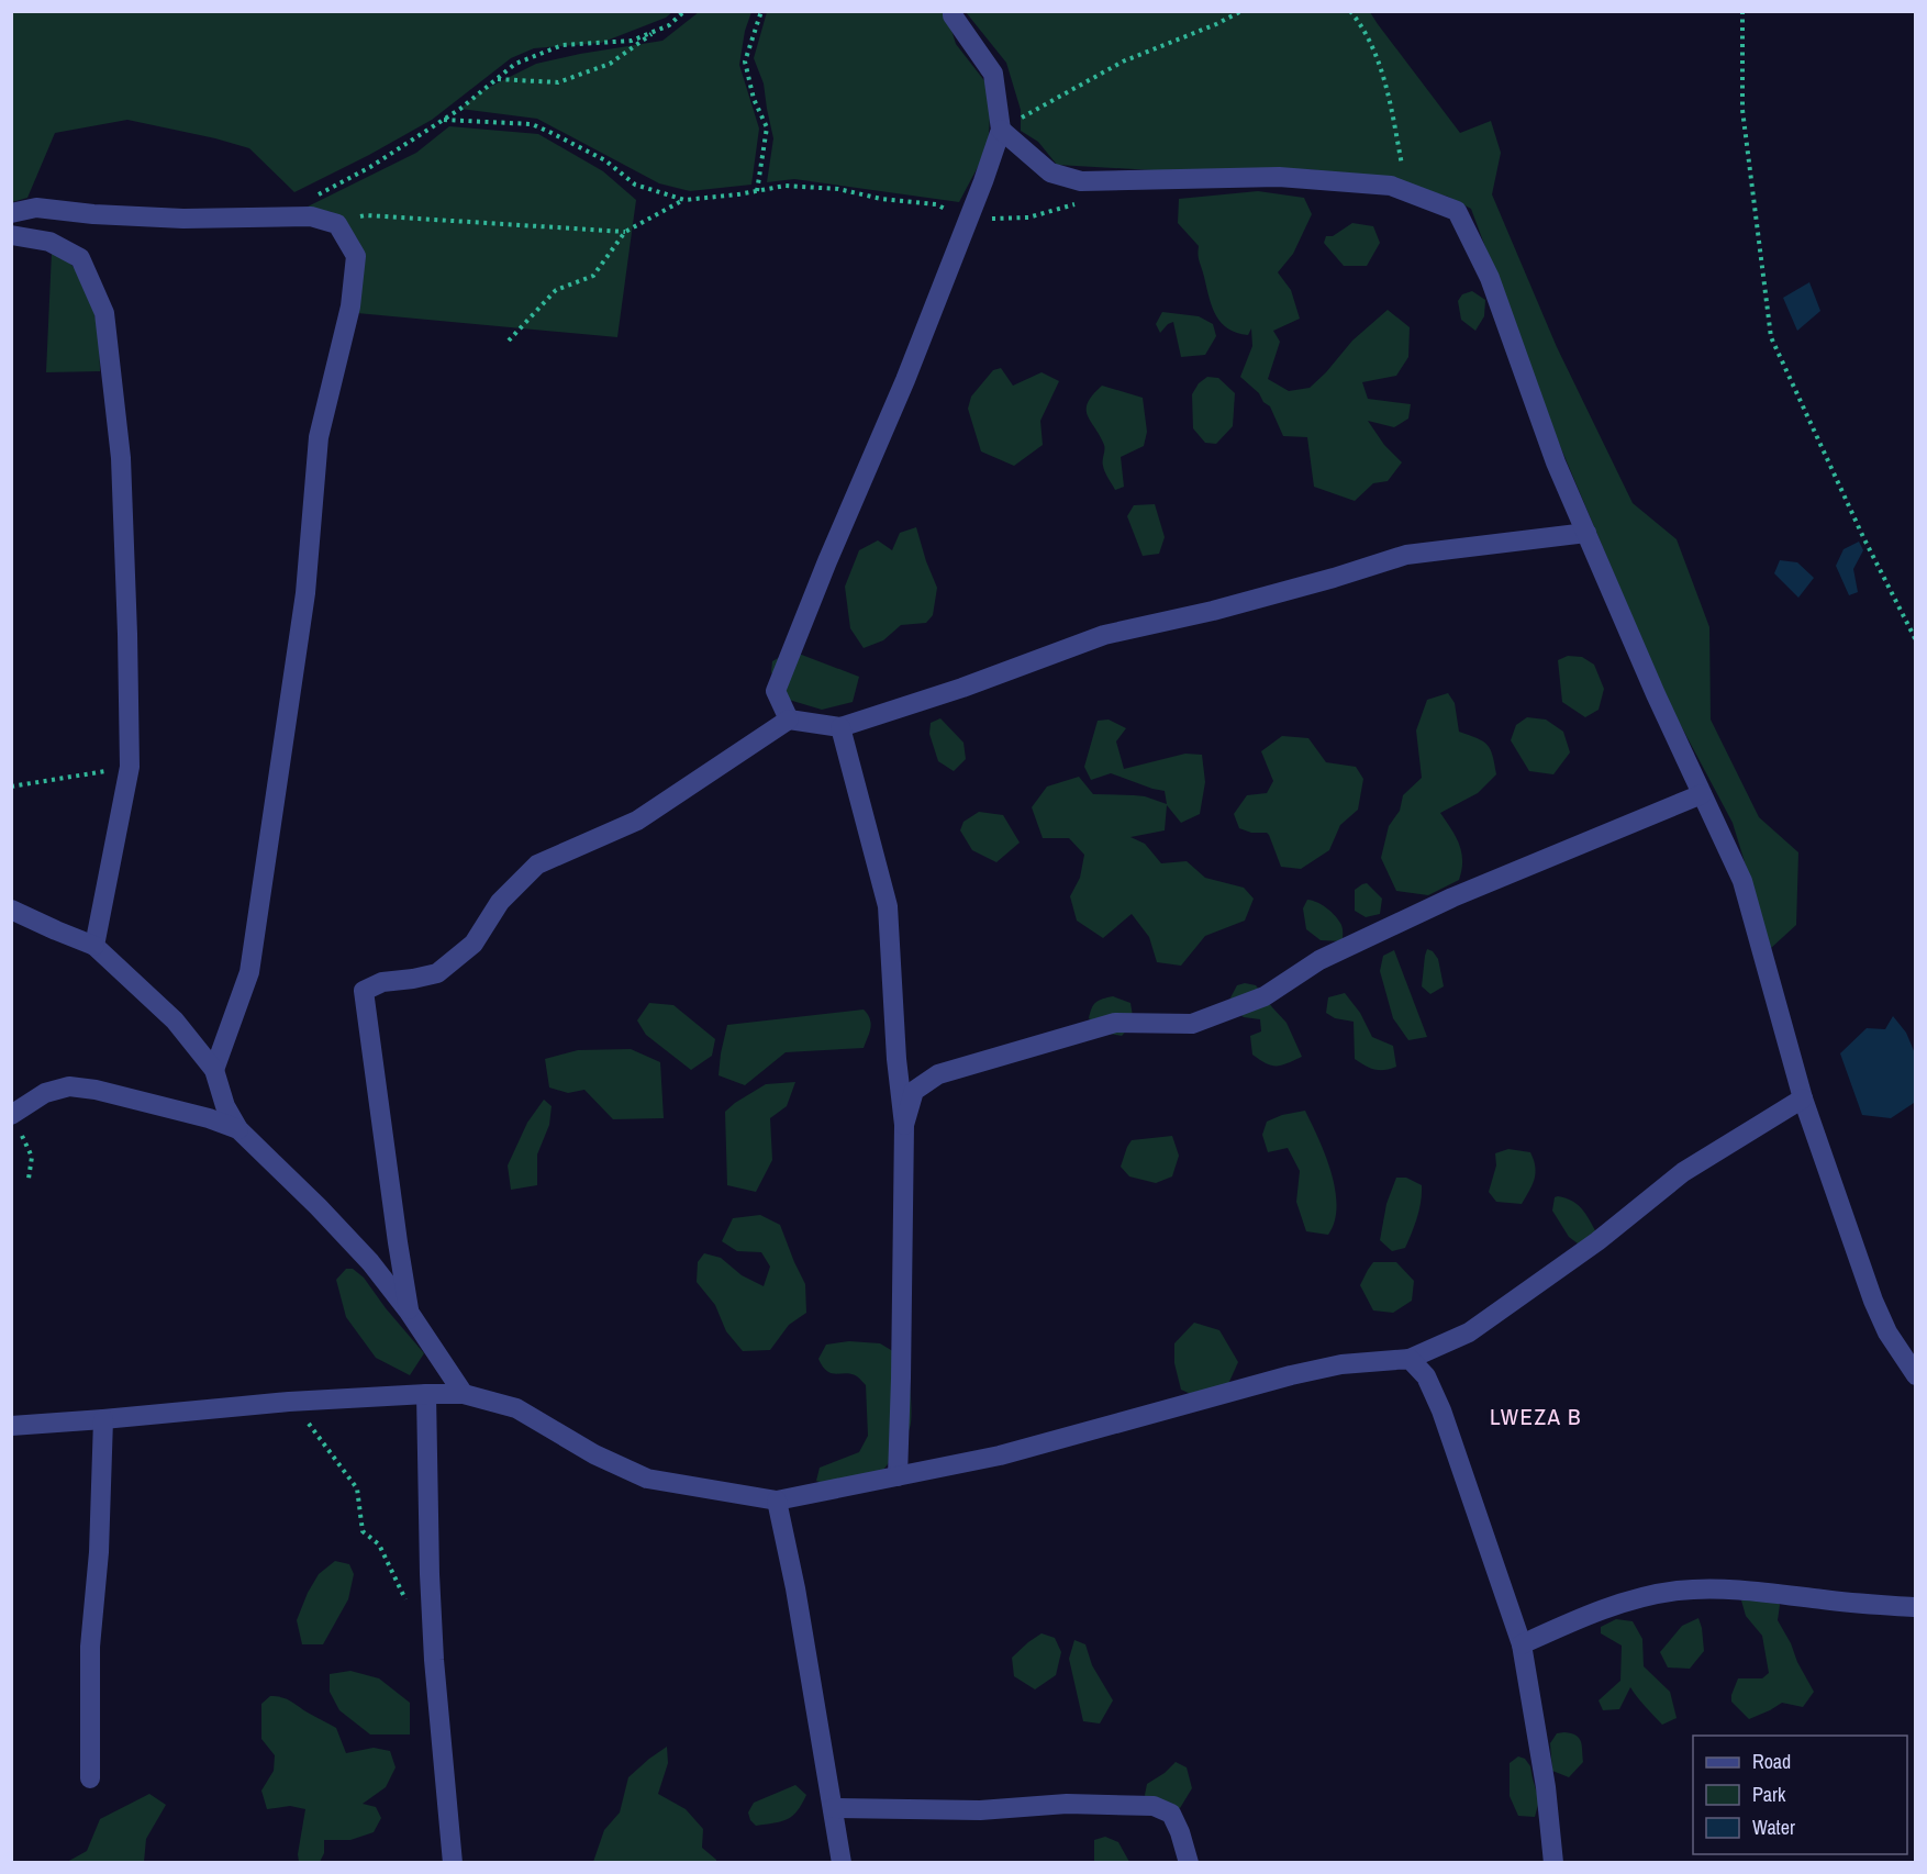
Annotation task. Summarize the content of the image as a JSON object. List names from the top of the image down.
{
  "districts": ["LWEZA B"],
  "legend": ["Road", "Park", "Water"]
}
